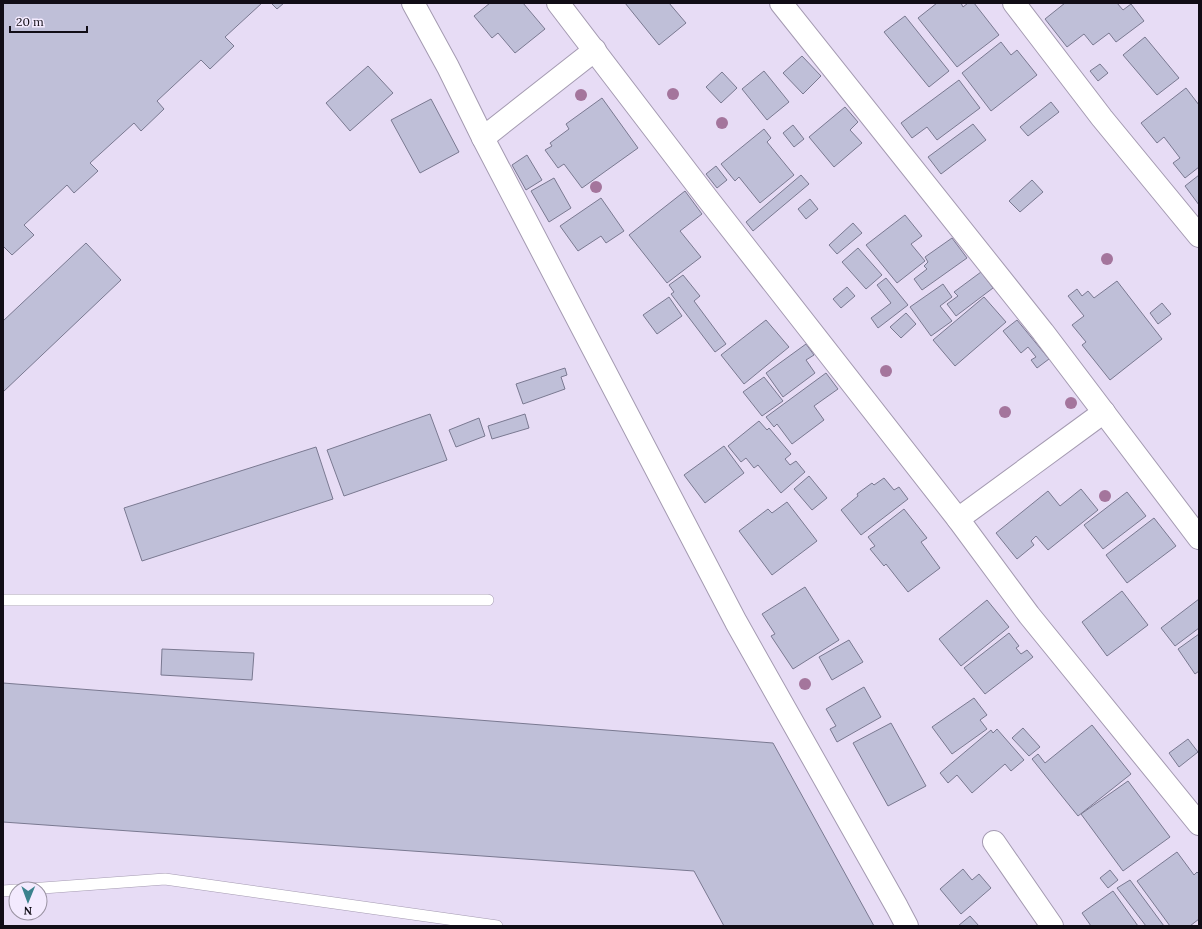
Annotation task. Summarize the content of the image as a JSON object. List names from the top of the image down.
{
  "scale_bar": "20 m",
  "north": "bottom"
}
